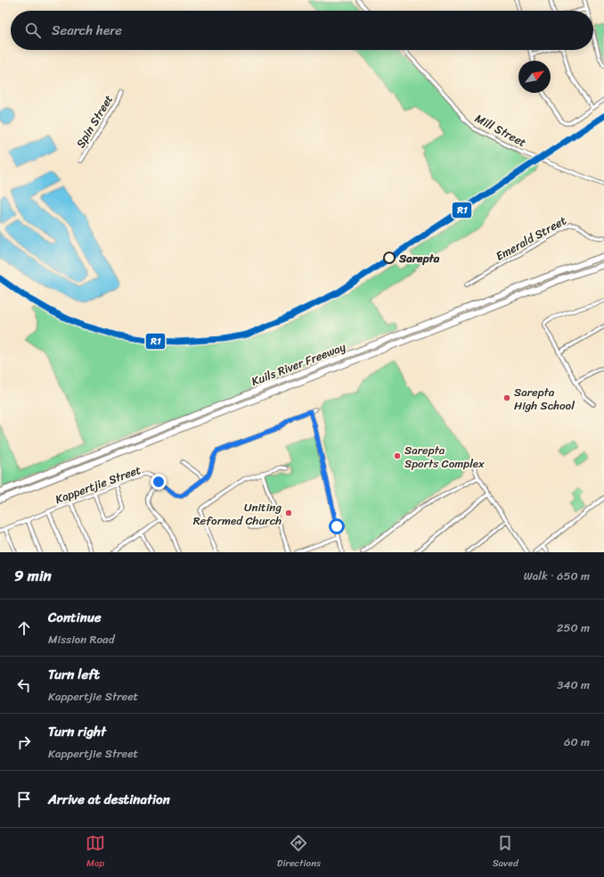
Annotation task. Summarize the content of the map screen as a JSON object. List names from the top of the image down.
{
  "streets": {
    "highway": ["Kuils River Freeway"],
    "street": [
      "Spin Street",
      "Mill Street",
      "Emerald Street",
      "Kappertjie Street"
    ]
  },
  "places": [
    "Sarepta",
    "Sarepta High School",
    "Sarepta Sports Complex",
    "Uniting Reformed Church"
  ],
  "lines": ["transit line R1"],
  "north": "top right",
  "page": {
    "search": "Search here",
    "heading": ["9 min", "Walk · 650 m"],
    "list": [
      ["Continue", "Mission Road", "250 m"],
      ["Turn left", "Kappertjie Street", "340 m"],
      ["Turn right", "Kappertjie Street", "60 m"],
      "Arrive at destination"
    ],
    "nav": ["Map", "Directions", "Saved"]
  }
}
